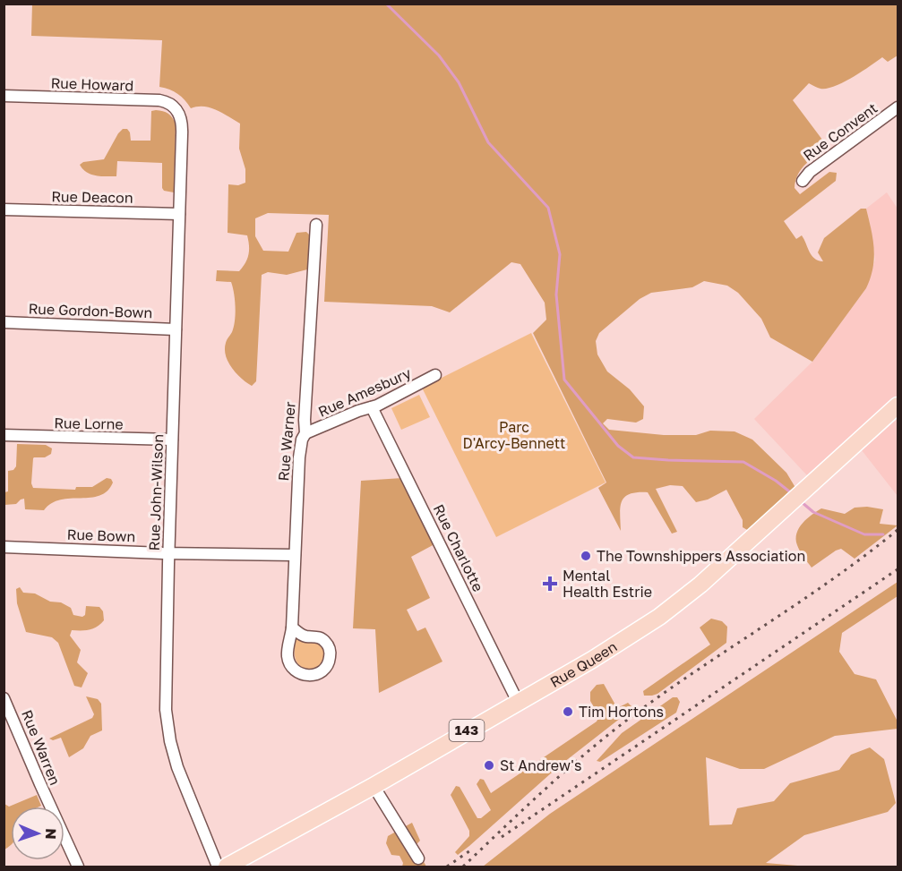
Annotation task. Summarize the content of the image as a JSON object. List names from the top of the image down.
{
  "streets": {
    "main road": ["Rue Queen", "143"],
    "street": [
      "Rue Howard",
      "Rue Convent",
      "Rue Deacon",
      "Rue Gordon-Bown",
      "Rue Amesbury",
      "Rue Lorne",
      "Rue Warner",
      "Rue John-Wilson",
      "Rue Bown",
      "Rue Charlotte",
      "Rue Warren"
    ]
  },
  "crossings": [
    ["Rue Howard", "Rue John-Wilson"],
    ["Rue Deacon", "Rue John-Wilson"],
    ["Rue Gordon-Bown", "Rue John-Wilson"],
    ["Rue Amesbury", "Rue Warner"],
    ["Rue Amesbury", "Rue Charlotte"],
    ["Rue Lorne", "Rue John-Wilson"],
    ["Rue Warner", "Rue Bown"],
    ["Rue John-Wilson", "Rue Bown"],
    ["Rue Charlotte", "Rue Queen"]
  ],
  "parks": ["Parc D'Arcy-Bennett"],
  "places": {
    "other": ["The Townshippers Association", "Tim Hortons", "St Andrew's"],
    "health": ["Mental Health Estrie"]
  },
  "north": "right"
}
